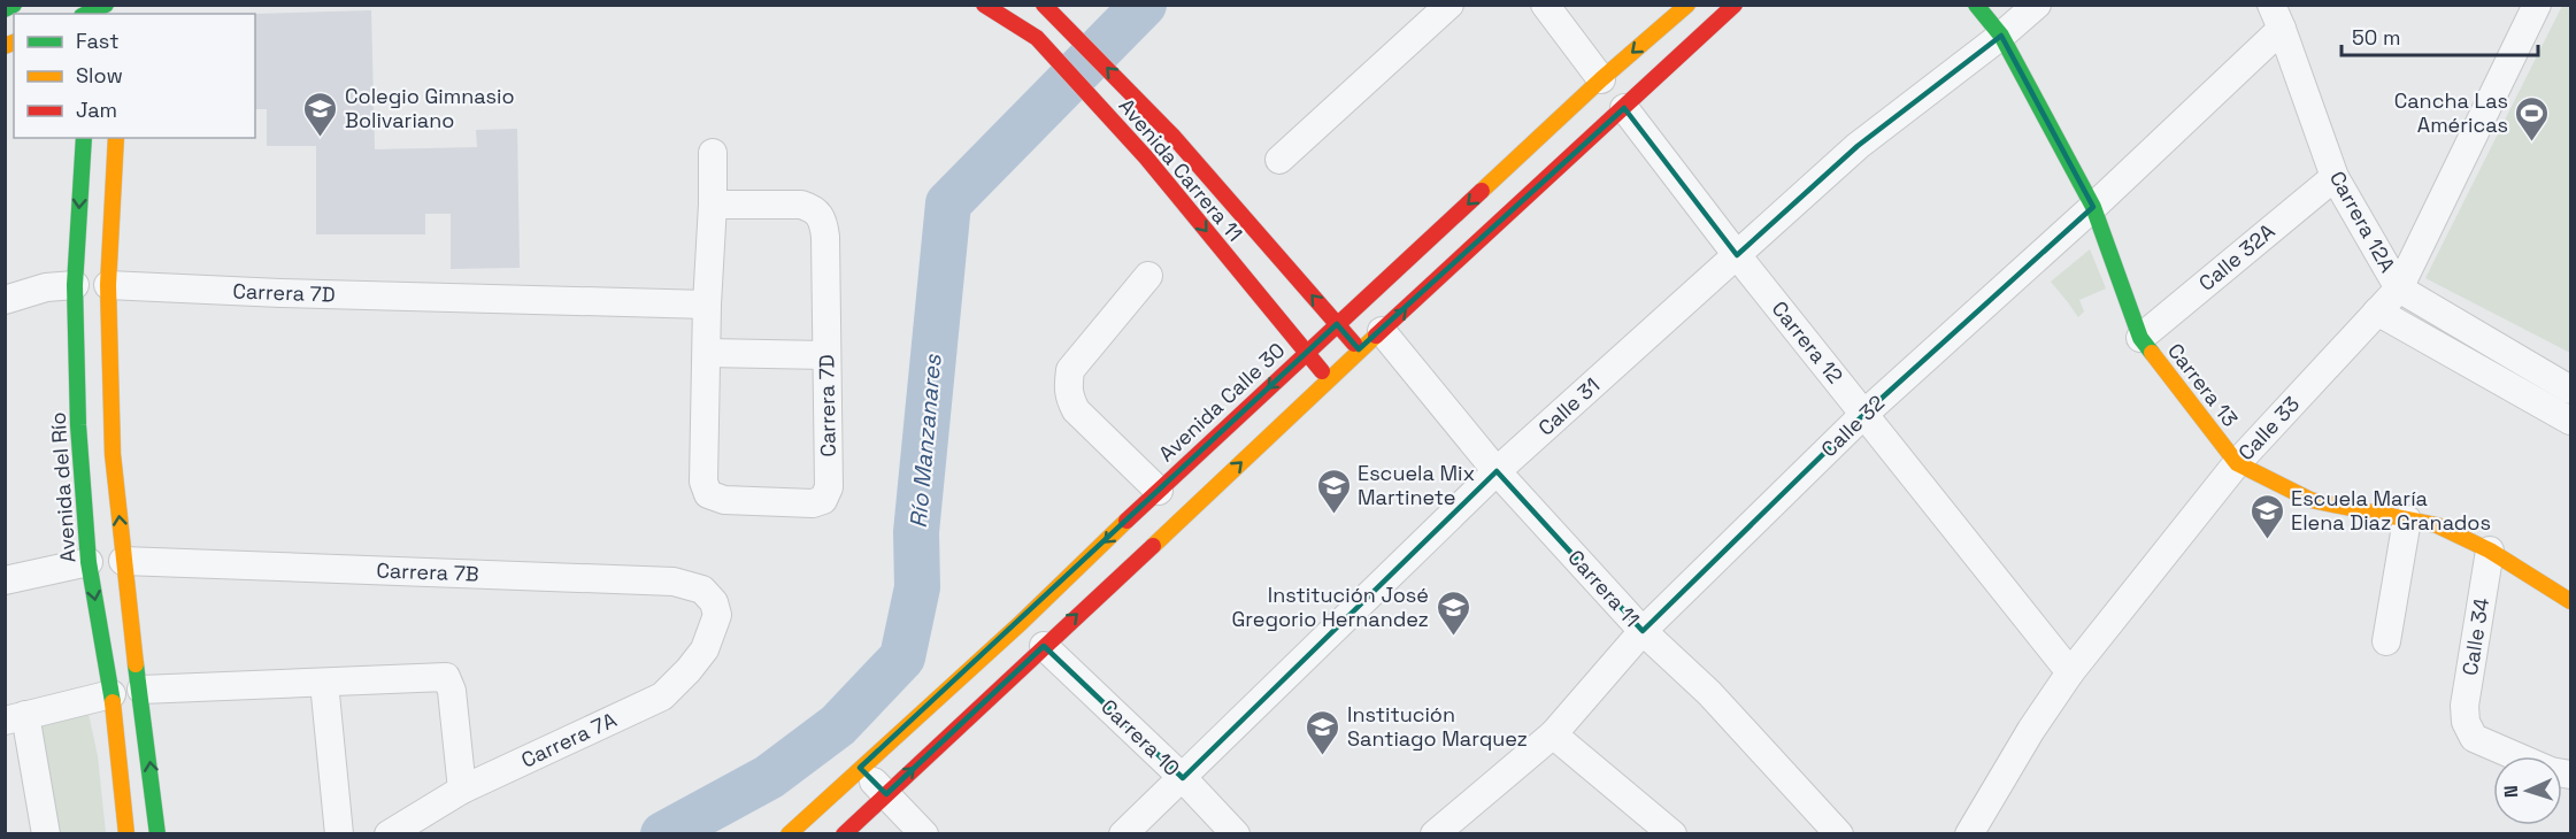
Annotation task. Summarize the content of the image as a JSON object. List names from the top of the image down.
{
  "streets": {
    "main road": [
      "Avenida Carrera 11",
      "Carrera 13",
      "Avenida Calle 30",
      "Avenida del Río"
    ],
    "street": [
      "Carrera 12A",
      "Calle 32A",
      "Carrera 7D",
      "Carrera 12",
      "Calle 31",
      "Calle 32",
      "Calle 33",
      "Carrera 7B",
      "Carrera 11",
      "Calle 34",
      "Carrera 10",
      "Carrera 7A"
    ]
  },
  "crossings": [
    ["Avenida Carrera 11", "Avenida Calle 30"],
    ["Carrera 12A", "Calle 32A"],
    ["Carrera 12A", "Calle 32"],
    ["Carrera 12A", "Calle 33"],
    ["Calle 32A", "Carrera 13"],
    ["Carrera 12", "Calle 31"],
    ["Carrera 12", "Calle 32"],
    ["Carrera 12", "Calle 33"],
    ["Carrera 13", "Calle 31"],
    ["Carrera 13", "Calle 32"],
    ["Carrera 13", "Calle 33"],
    ["Carrera 13", "Calle 34"],
    ["Calle 31", "Carrera 11"],
    ["Calle 31", "Carrera 10"],
    ["Calle 32", "Carrera 11"],
    ["Carrera 7B", "Carrera 7A"]
  ],
  "water": ["Río Manzanares"],
  "places": {
    "school or university": [
      "Colegio Gimnasio Bolivariano",
      "Escuela Mix Martinete",
      "Escuela María Elena Diaz Granados",
      "Institución José Gregorio Hernandez",
      "Institución Santiago Marquez"
    ],
    "sports": ["Cancha Las Américas"]
  },
  "legend": ["Fast", "Slow", "Jam"],
  "scale_bar": "50 m",
  "north": "left"
}
